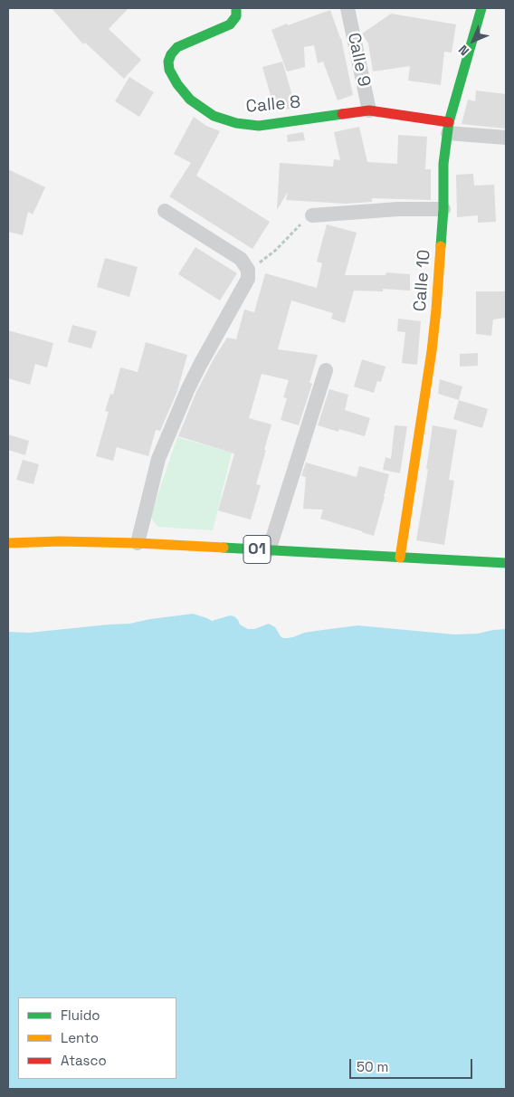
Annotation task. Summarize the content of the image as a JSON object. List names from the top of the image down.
{
  "streets": {
    "main road": ["Calle 8", "Calle 10", "01"],
    "street": ["Calle 9"]
  },
  "crossings": [
    ["Calle 9", "Calle 8"],
    ["Calle 8", "Calle 10"],
    ["Calle 10", "01"]
  ],
  "legend": ["Fluido", "Lento", "Atasco"],
  "scale_bar": "50 m",
  "north": "bottom left"
}
